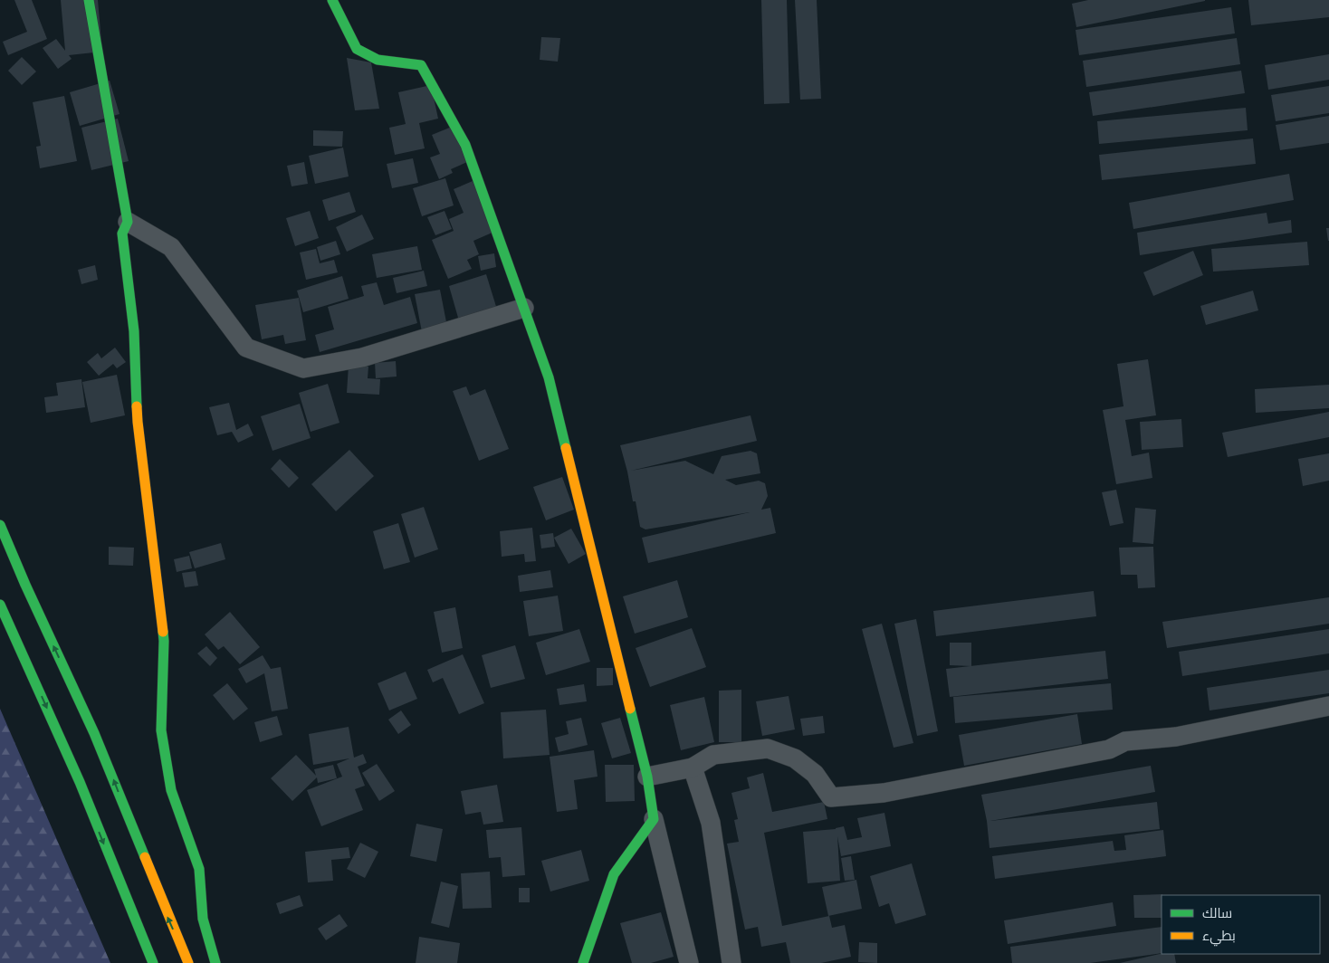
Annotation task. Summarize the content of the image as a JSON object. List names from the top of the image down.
{
  "legend": ["سالك", "بطيء"]
}
